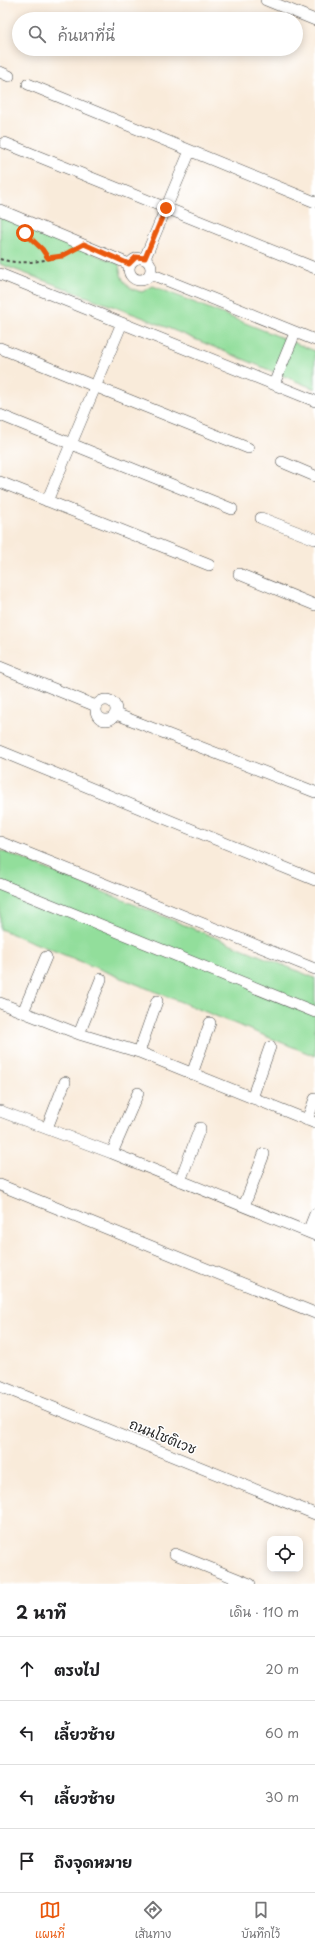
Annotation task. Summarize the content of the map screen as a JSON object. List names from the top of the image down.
{
  "streets": {
    "street": ["ถนนโชติเวช"]
  },
  "page": {
    "search": "ค้นหาที่นี่",
    "heading": ["2 นาที", "เดิน · 110 m"],
    "list": [
      ["ตรงไป", "20 m"],
      ["เลี้ยวซ้าย", "60 m"],
      ["เลี้ยวซ้าย", "30 m"],
      "ถึงจุดหมาย"
    ],
    "nav": ["แผนที่", "เส้นทาง", "บันทึกไว้"]
  }
}
